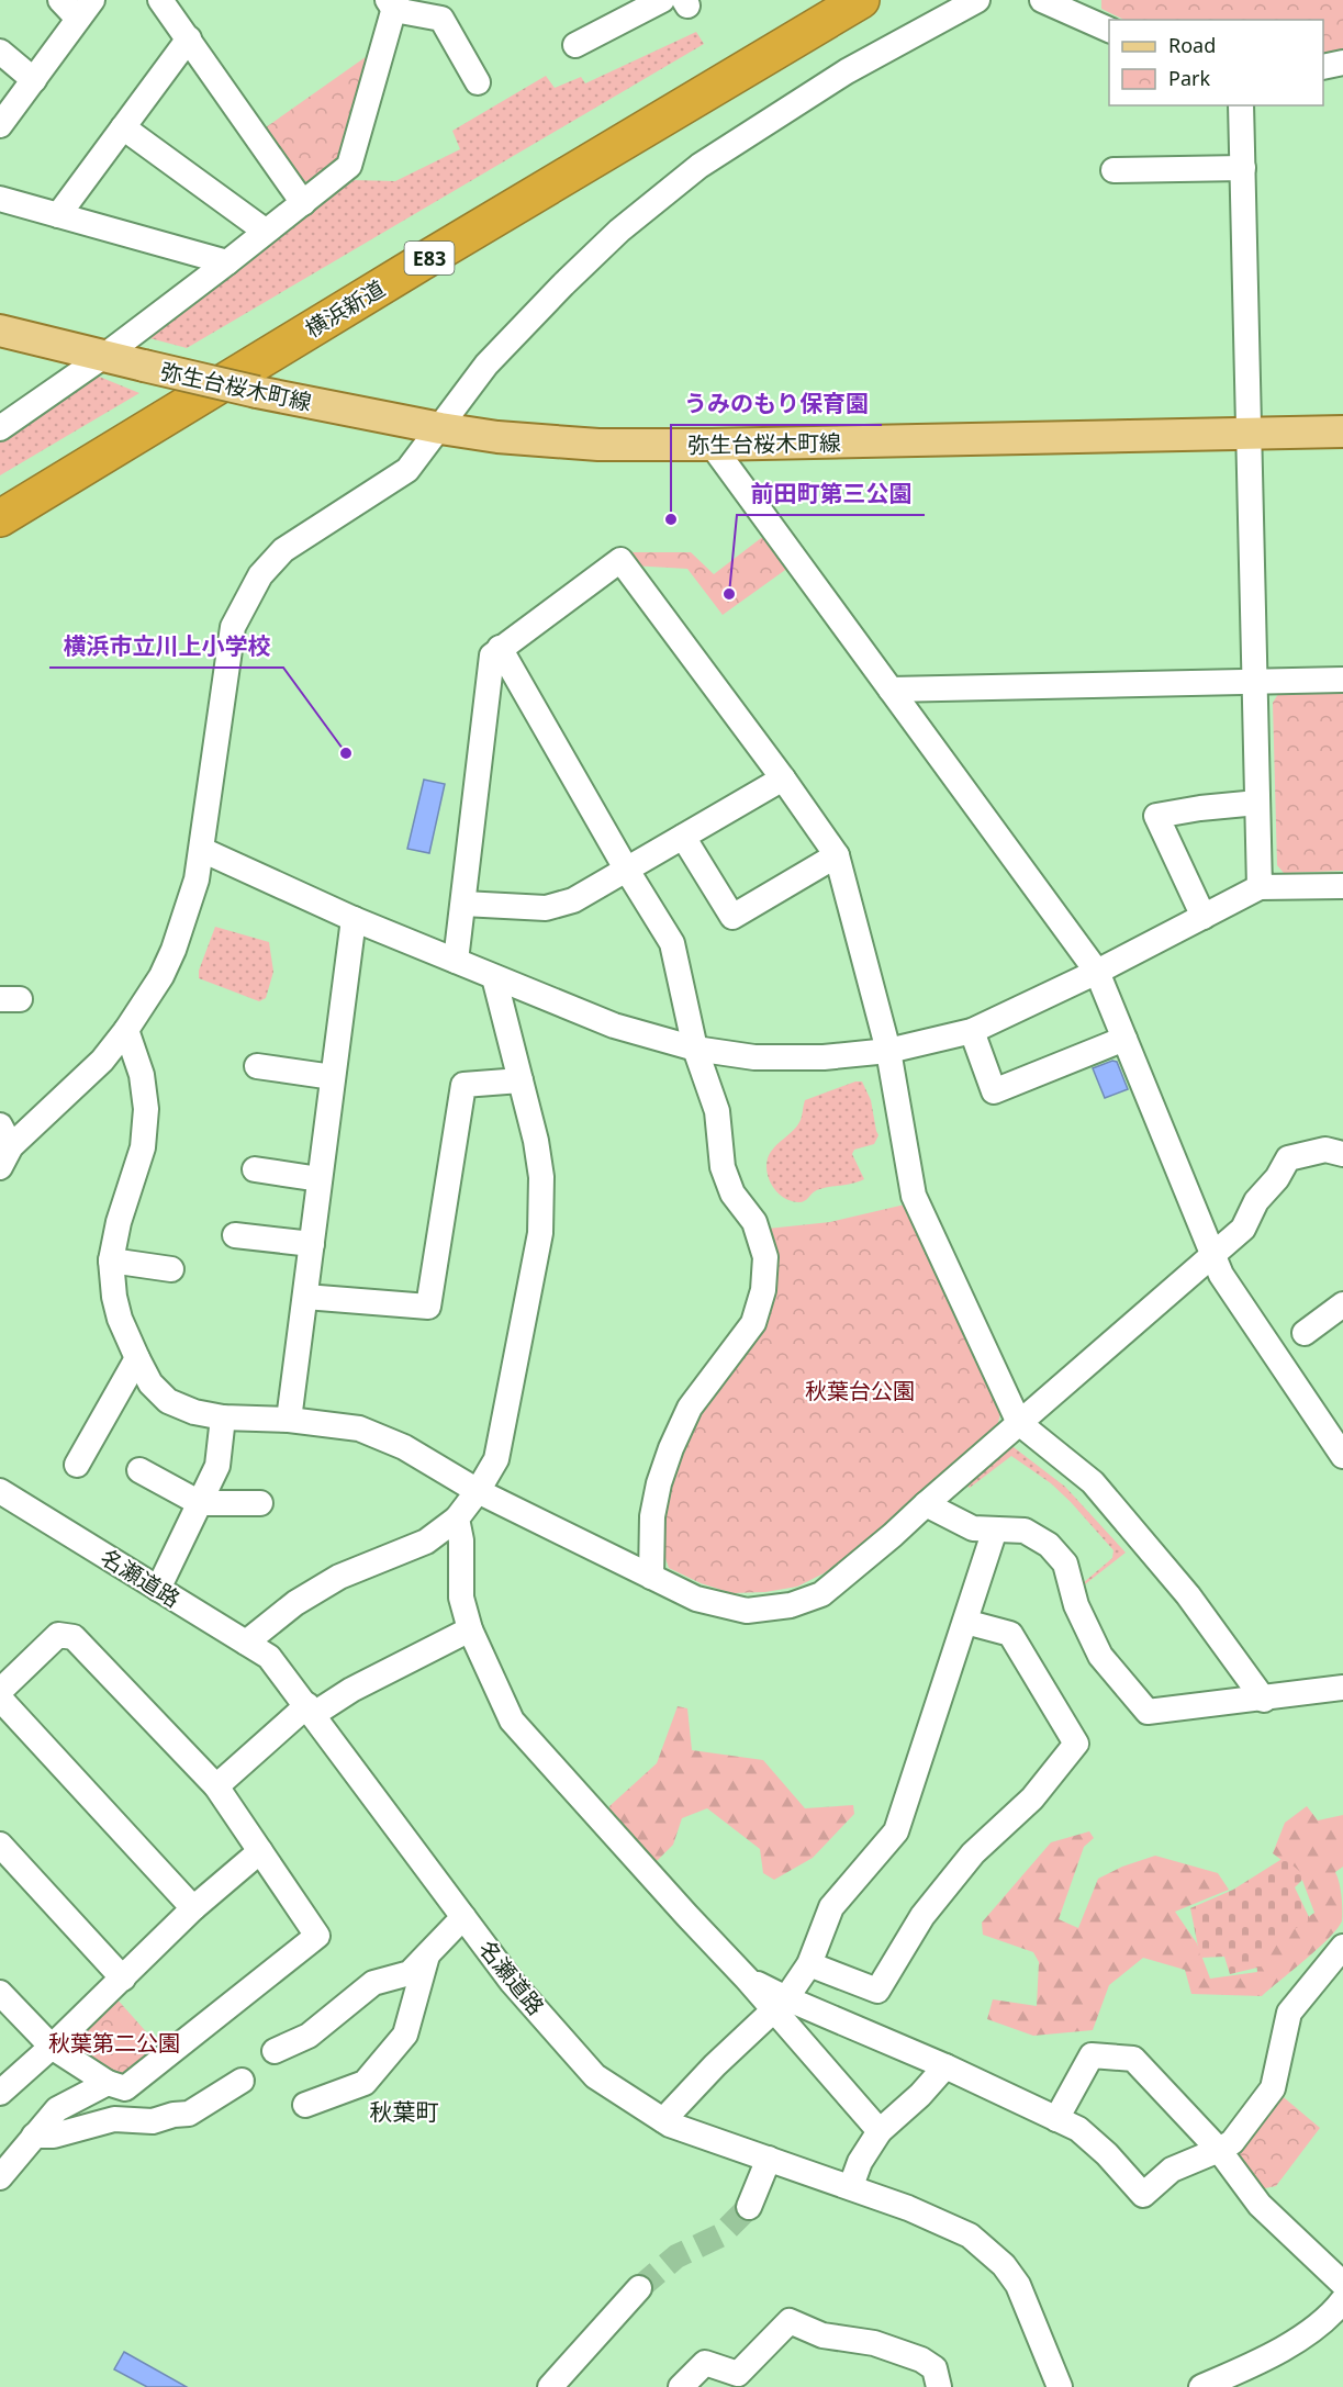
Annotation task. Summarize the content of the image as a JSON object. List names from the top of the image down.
{
  "streets": {
    "highway": ["E83", "横浜新道"],
    "main road": ["弥生台桜木町線"],
    "street": ["名瀬道路"]
  },
  "districts": ["秋葉町"],
  "parks": ["秋葉台公園", "秋葉第二公園"],
  "places": ["うみのもり保育園", "前田町第三公園", "横浜市立川上小学校"],
  "legend": ["Road", "Park"]
}
